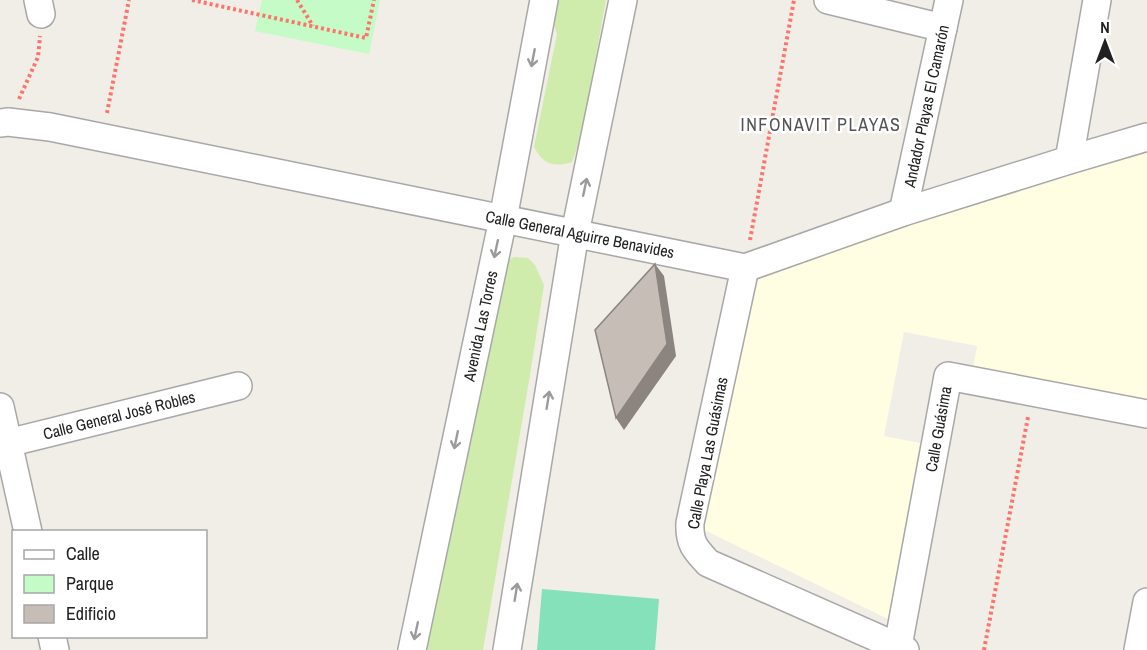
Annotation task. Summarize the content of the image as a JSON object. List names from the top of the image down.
{
  "streets": {
    "street": [
      "Andador Playas El Camarón",
      "Calle General Aguirre Benavides",
      "Avenida Las Torres",
      "Calle General José Robles",
      "Calle Guásima",
      "Calle Playa Las Guásimas"
    ]
  },
  "crossings": [
    ["Calle General Aguirre Benavides", "Avenida Las Torres"],
    ["Calle General Aguirre Benavides", "Calle Playa Las Guásimas"],
    ["Calle Guásima", "Calle Playa Las Guásimas"]
  ],
  "districts": ["INFONAVIT PLAYAS"],
  "legend": ["Calle", "Parque", "Edificio"],
  "north": "top"
}
